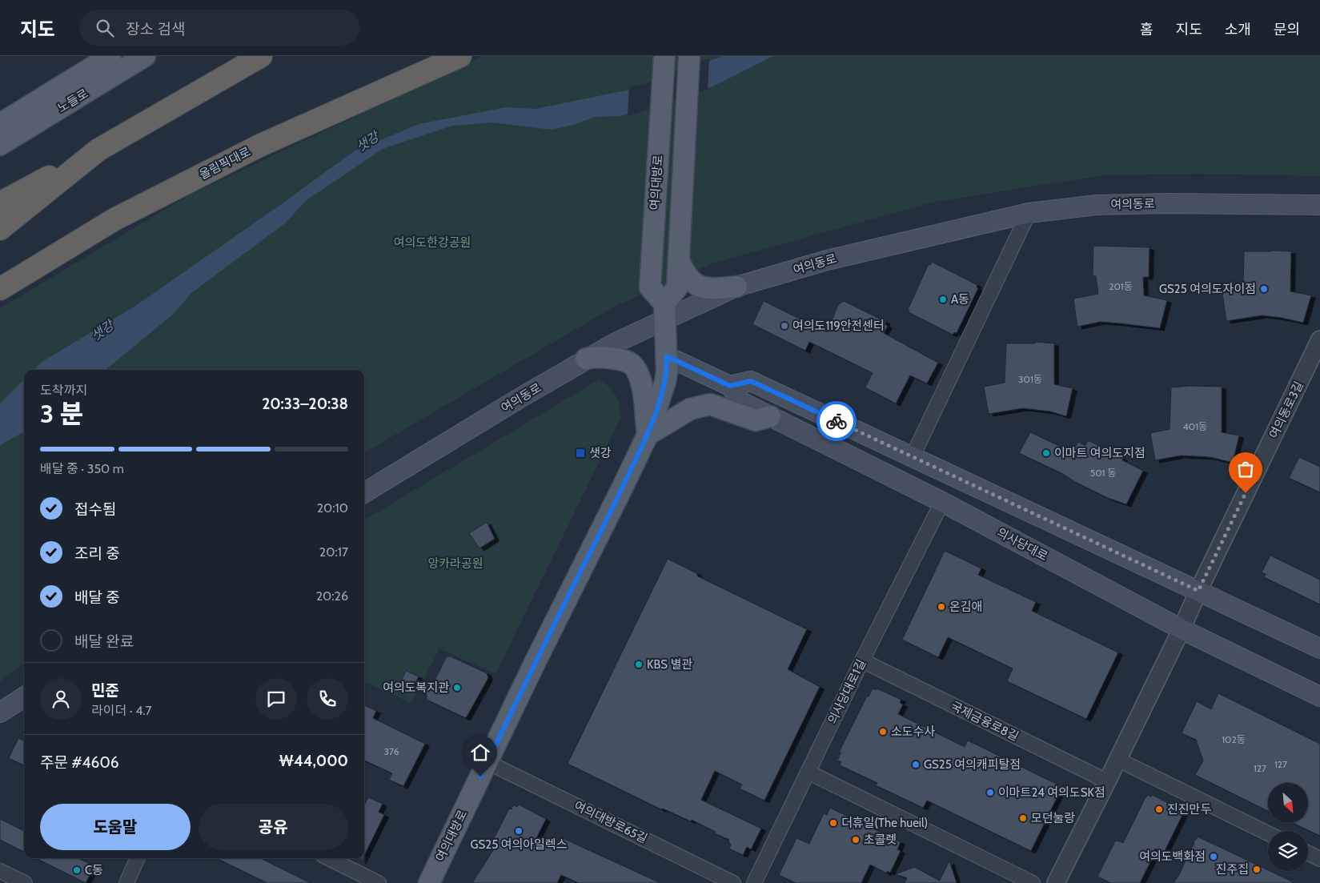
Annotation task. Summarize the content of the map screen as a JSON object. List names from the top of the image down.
{
  "streets": {
    "highway": ["올림픽대로"],
    "main road": [
      "노들로",
      "여의대방로",
      "여의동로",
      "의사당대로"
    ],
    "street": [
      "여의동로3길",
      "의사당대로1길",
      "국제금융로8길",
      "여의대방로65길"
    ]
  },
  "crossings": [
    ["여의대방로", "여의동로"],
    ["여의대방로", "의사당대로"],
    ["여의대방로", "여의대방로65길"],
    ["여의동로3길", "의사당대로"],
    ["의사당대로", "의사당대로1길"],
    ["의사당대로1길", "국제금융로8길"]
  ],
  "water": ["샛강"],
  "parks": ["여의도한강공원", "앙카라공원"],
  "places": {
    "other": [
      "GS25 여의도자이점",
      "A동",
      "여의도119안전센터",
      "이마트 여의도지점",
      "온김애",
      "KBS 별관",
      "여의도복지관",
      "소도수사",
      "GS25 여의캐피탈점",
      "이마트24 여의도SK점",
      "진진만두",
      "모던눌랑",
      "더휴일(The hueil)",
      "GS25 여의아일렉스",
      "초콜렛",
      "여의도백화점",
      "진주집",
      "C동"
    ],
    "transit": ["샛강"]
  },
  "house_numbers": [
    "201동",
    "301동",
    "401동",
    "501 동",
    "102동",
    "376",
    "127",
    "127"
  ],
  "north": "bottom right",
  "page": {
    "header": "지도",
    "search": "장소 검색",
    "nav": [
      "홈",
      "지도",
      "소개",
      "문의"
    ],
    "heading": ["3 분", "도착까지", "20:33–20:38"],
    "panel": [
      "민준",
      "라이더 · 4.7",
      "주문 #4606",
      "₩44,000"
    ],
    "bar": "배달 중 · 350 m",
    "list": [
      ["접수됨", "20:10"],
      ["조리 중", "20:17"],
      ["배달 중", "20:26"],
      "배달 완료"
    ],
    "buttons": ["도움말", "공유"]
  }
}
